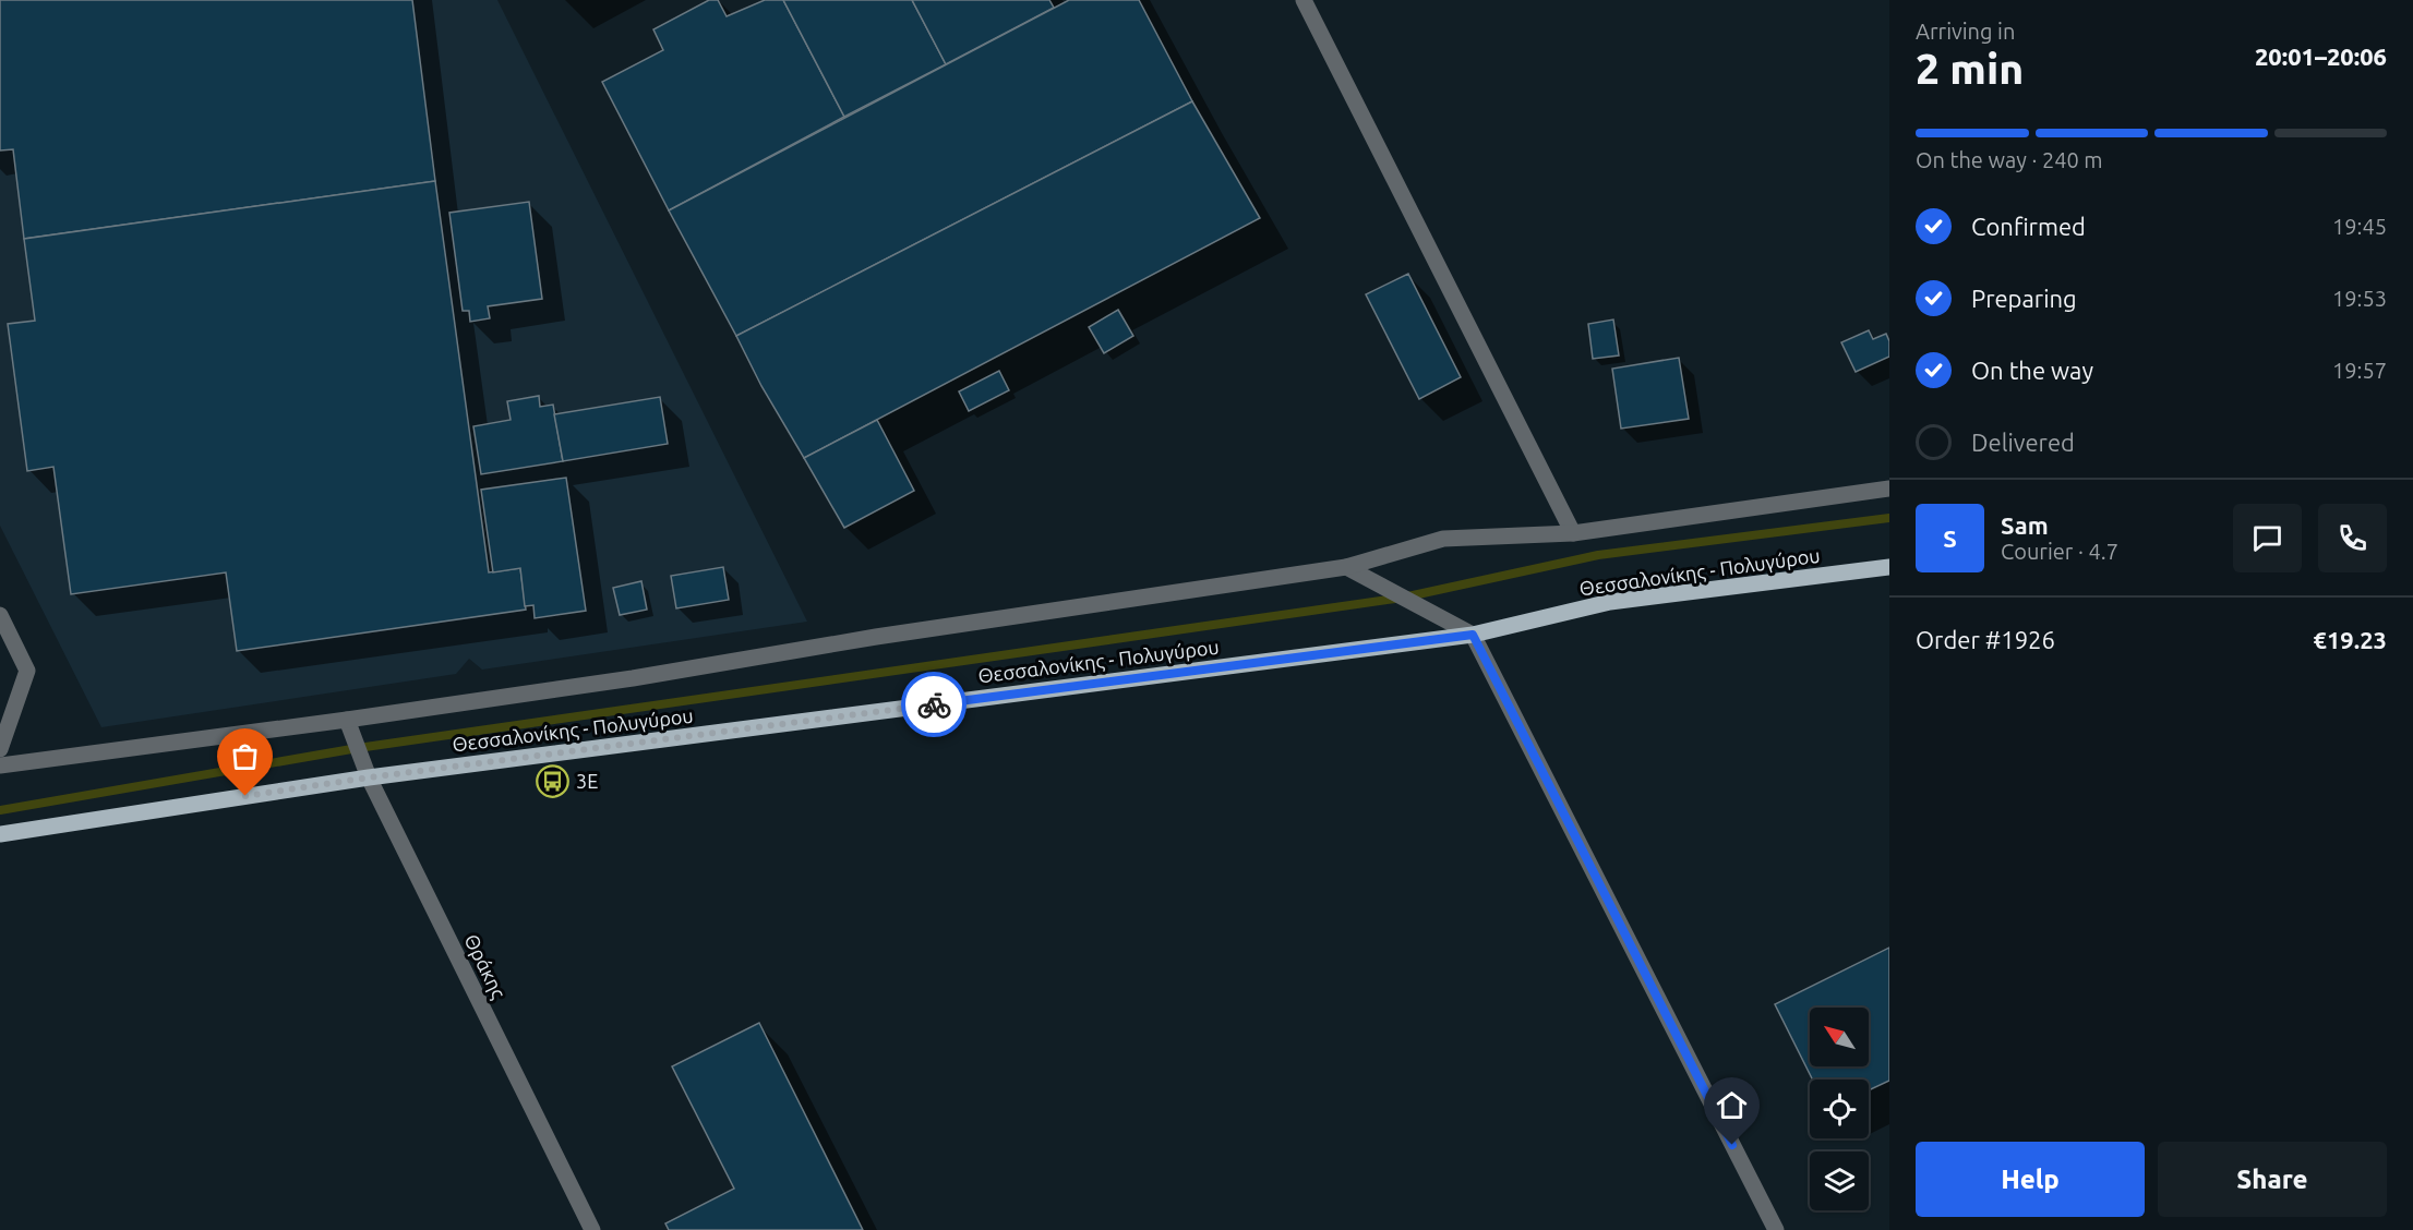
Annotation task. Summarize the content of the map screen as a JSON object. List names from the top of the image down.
{
  "streets": {
    "main road": ["Θεσσαλονίκης - Πολυγύρου"],
    "street": ["Θράκης"]
  },
  "crossings": [
    ["Θεσσαλονίκης - Πολυγύρου", "Θράκης"]
  ],
  "places": {
    "bus stop": ["3Ε"]
  },
  "north": "top left",
  "page": {
    "heading": ["2 min", "Arriving in", "20:01–20:06"],
    "panel": [
      "Sam",
      "Courier · 4.7",
      "Order #1926",
      "€19.23"
    ],
    "bar": "On the way · 240 m",
    "list": [
      ["Confirmed", "19:45"],
      ["Preparing", "19:53"],
      ["On the way", "19:57"],
      "Delivered"
    ],
    "round": "S",
    "buttons": ["Help", "Share"]
  }
}
